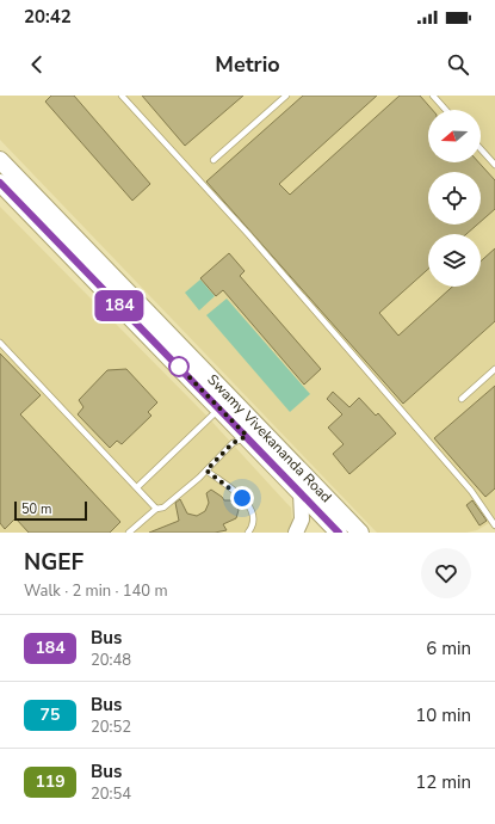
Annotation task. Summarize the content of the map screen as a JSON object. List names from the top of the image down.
{
  "streets": {
    "main road": ["Swamy Vivekananda Road"]
  },
  "lines": ["bus line 184"],
  "scale_bar": "50 m",
  "north": "left",
  "page": {
    "status": "20:42",
    "header": "Metrio",
    "on_map": "184",
    "scale": "50 m",
    "heading": ["NGEF", "Walk · 2 min · 140 m"],
    "list": [
      {
        "mark": "184",
        "name": "Bus",
        "note": "20:48",
        "value": "6 min"
      },
      {
        "mark": "75",
        "name": "Bus",
        "note": "20:52",
        "value": "10 min"
      },
      {
        "mark": "119",
        "name": "Bus",
        "note": "20:54",
        "value": "12 min"
      }
    ]
  }
}
